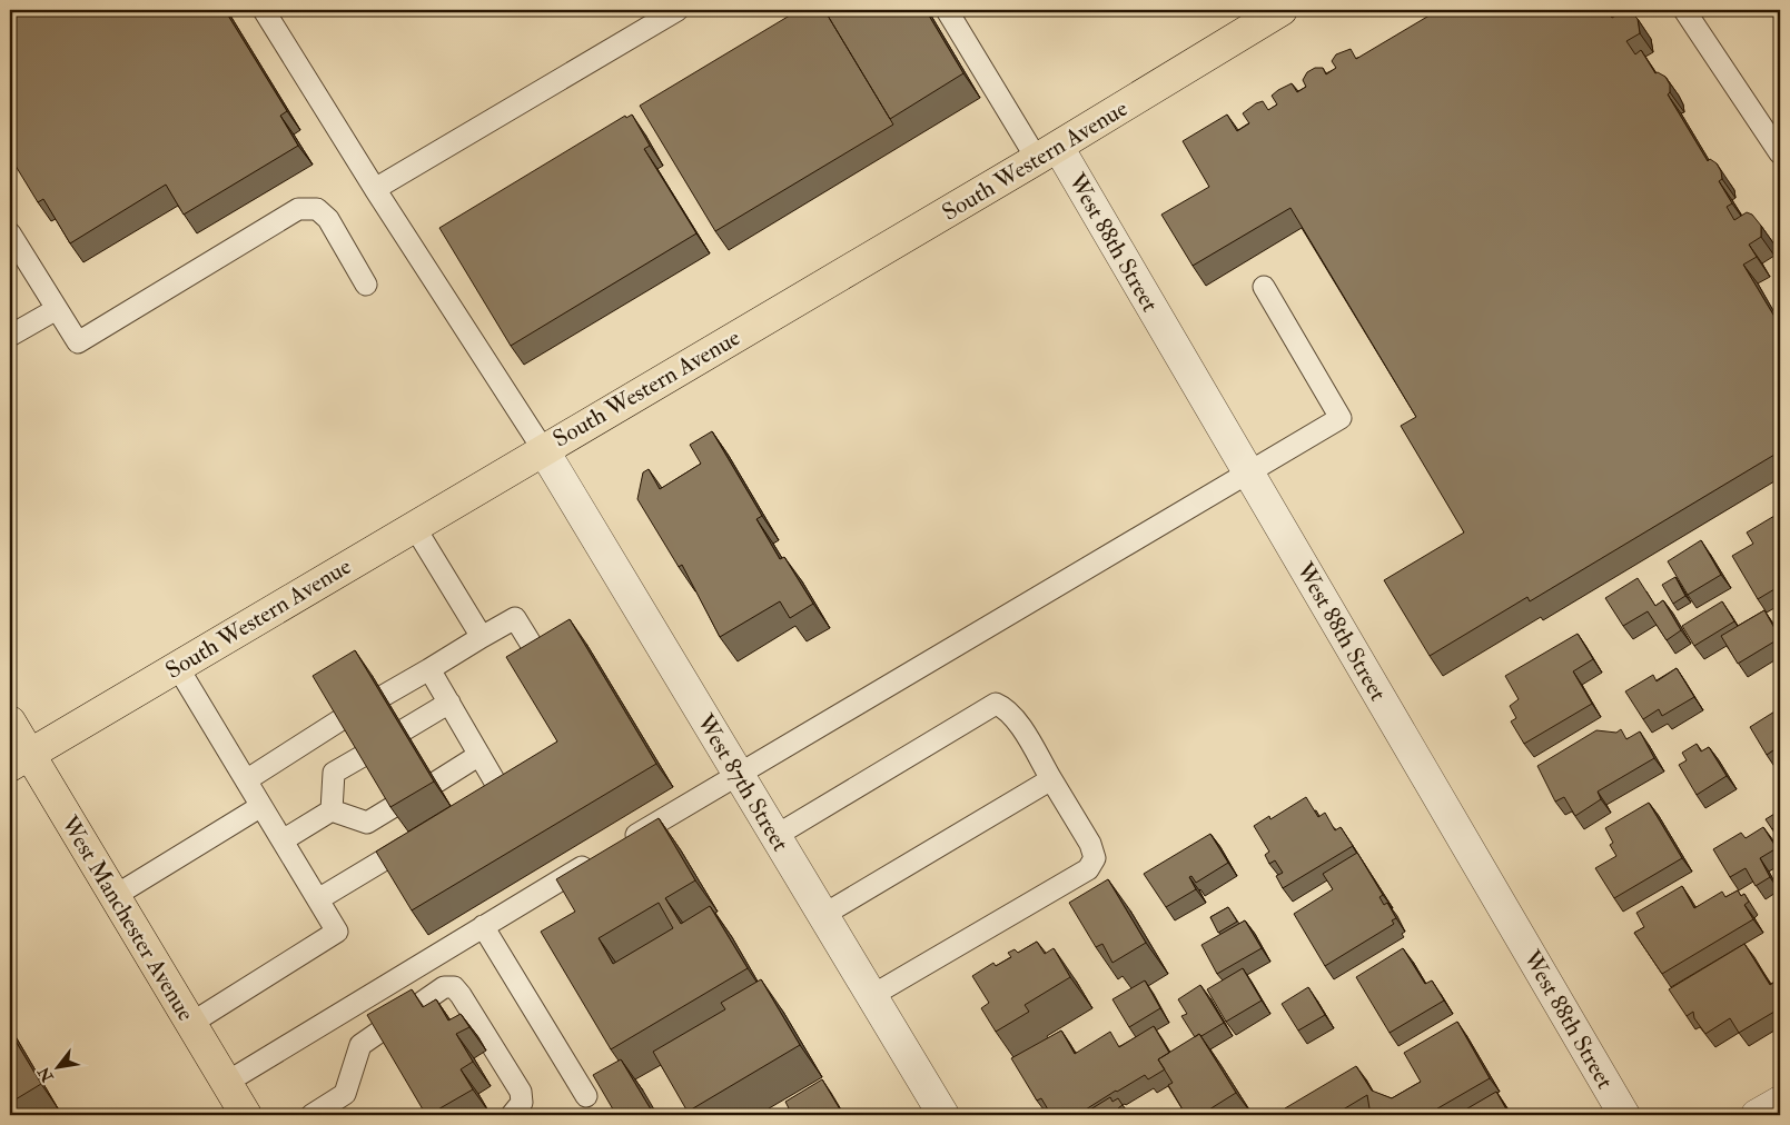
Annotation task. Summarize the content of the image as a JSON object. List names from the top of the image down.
{
  "streets": {
    "main road": ["South Western Avenue", "West Manchester Avenue"],
    "street": ["West 88th Street", "West 87th Street"]
  },
  "crossings": [
    ["South Western Avenue", "West 88th Street"],
    ["South Western Avenue", "West 87th Street"],
    ["South Western Avenue", "West Manchester Avenue"]
  ],
  "north": "bottom left"
}
